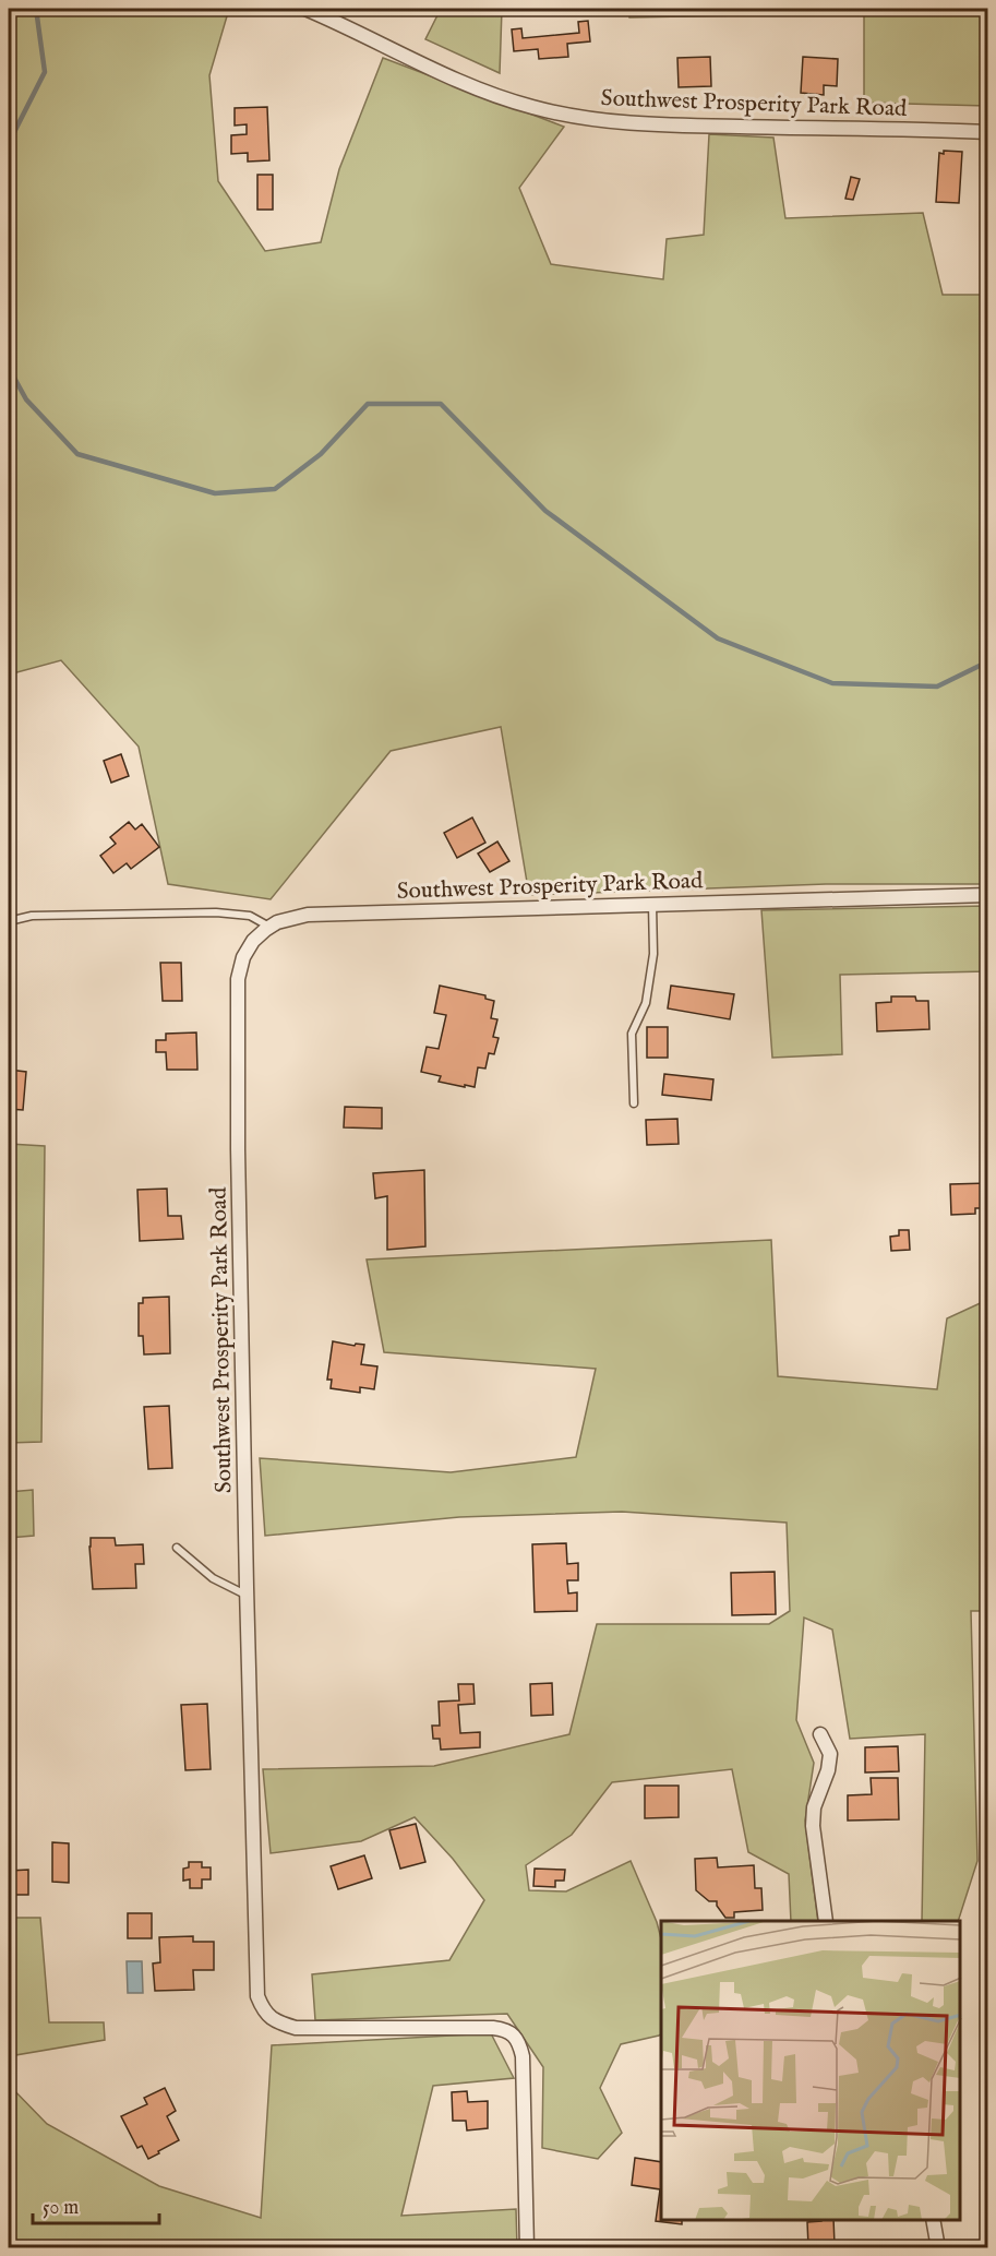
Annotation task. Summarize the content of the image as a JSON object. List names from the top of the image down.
{
  "streets": {
    "street": ["Southwest Prosperity Park Road"]
  },
  "scale_bar": "50 m"
}
